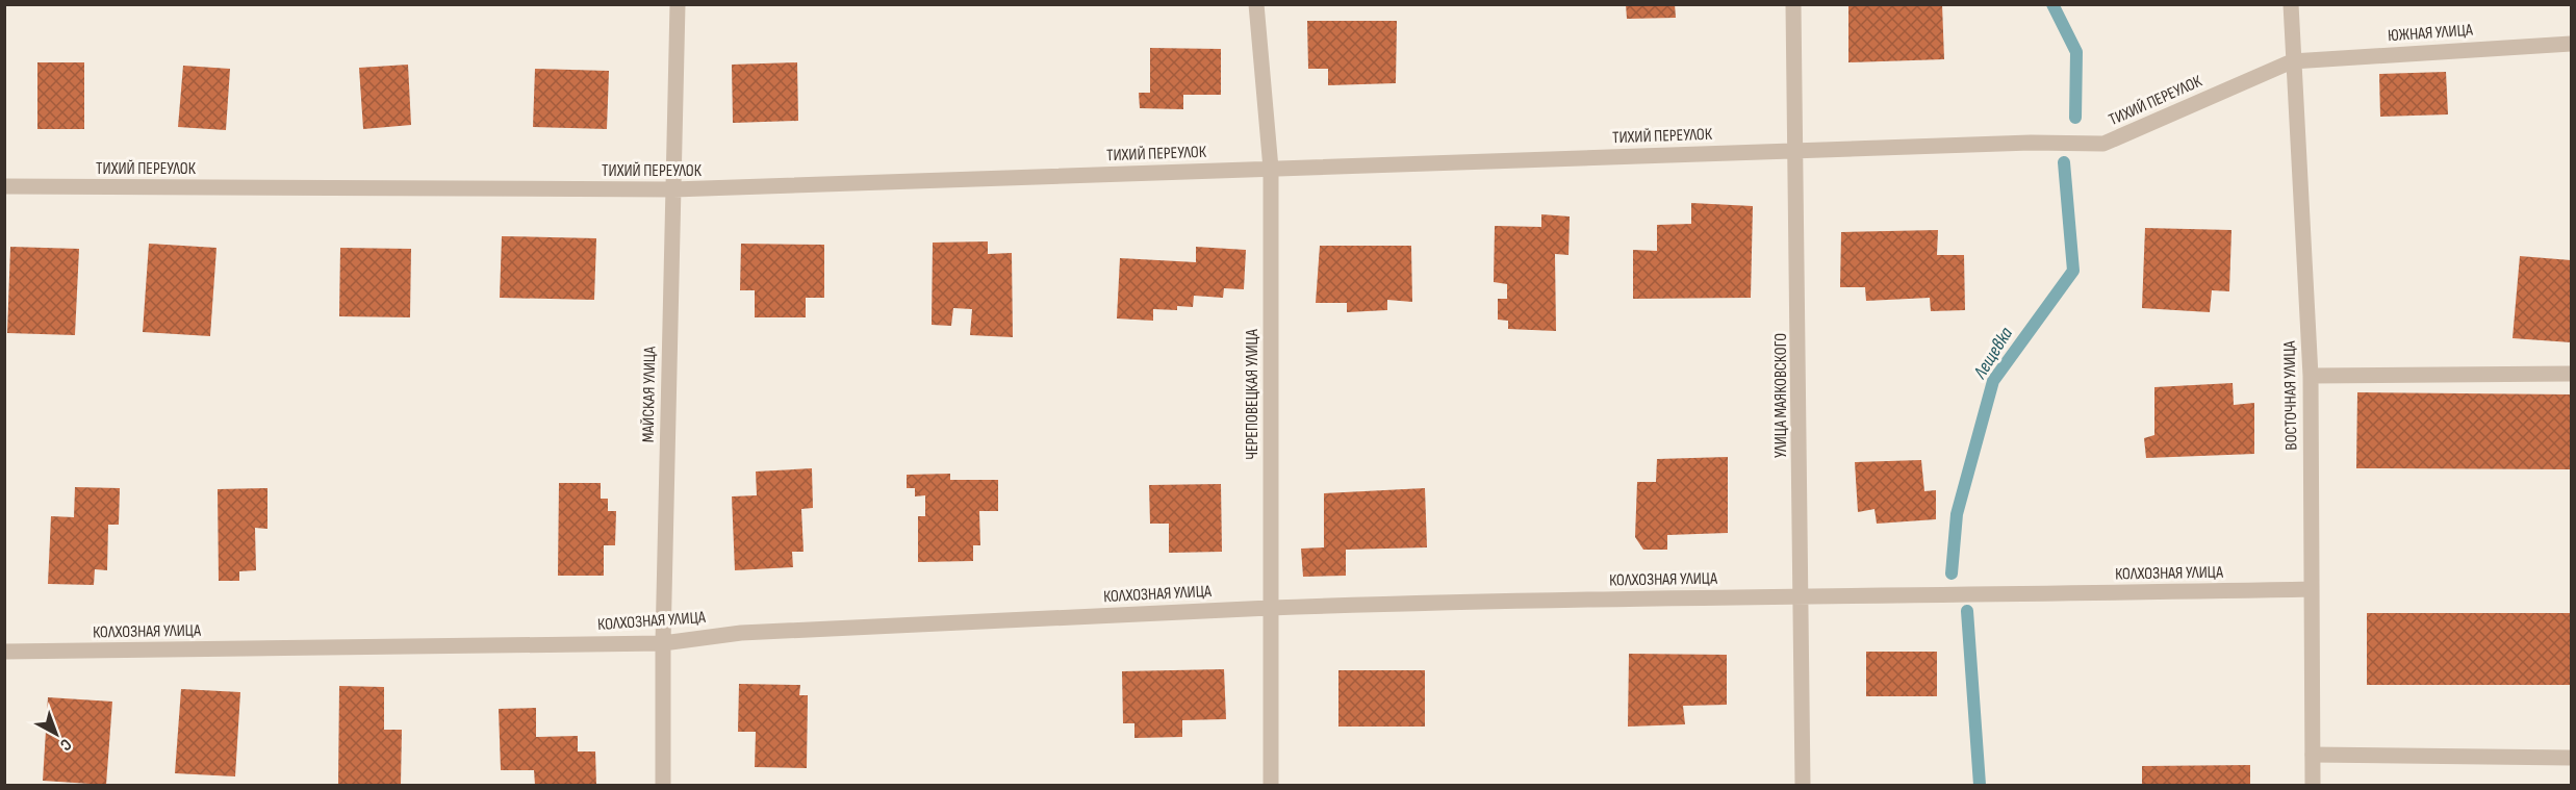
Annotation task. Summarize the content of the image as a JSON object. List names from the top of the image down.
{
  "streets": {
    "street": [
      "ЮЖНАЯ УЛИЦА",
      "ТИХИЙ ПЕРЕУЛОК",
      "МАЙСКАЯ УЛИЦА",
      "ЧЕРЕПОВЕЦКАЯ УЛИЦА",
      "УЛИЦА МАЯКОВСКОГО",
      "ВОСТОЧНАЯ УЛИЦА",
      "КОЛХОЗНАЯ УЛИЦА"
    ]
  },
  "crossings": [
    ["ЮЖНАЯ УЛИЦА", "ТИХИЙ ПЕРЕУЛОК"],
    ["ЮЖНАЯ УЛИЦА", "ВОСТОЧНАЯ УЛИЦА"],
    ["ТИХИЙ ПЕРЕУЛОК", "МАЙСКАЯ УЛИЦА"],
    ["ТИХИЙ ПЕРЕУЛОК", "ЧЕРЕПОВЕЦКАЯ УЛИЦА"],
    ["ТИХИЙ ПЕРЕУЛОК", "УЛИЦА МАЯКОВСКОГО"],
    ["ТИХИЙ ПЕРЕУЛОК", "ВОСТОЧНАЯ УЛИЦА"],
    ["МАЙСКАЯ УЛИЦА", "КОЛХОЗНАЯ УЛИЦА"],
    ["ЧЕРЕПОВЕЦКАЯ УЛИЦА", "КОЛХОЗНАЯ УЛИЦА"],
    ["УЛИЦА МАЯКОВСКОГО", "КОЛХОЗНАЯ УЛИЦА"],
    ["ВОСТОЧНАЯ УЛИЦА", "КОЛХОЗНАЯ УЛИЦА"]
  ],
  "water": ["Лещевка"],
  "north": "bottom right"
}
